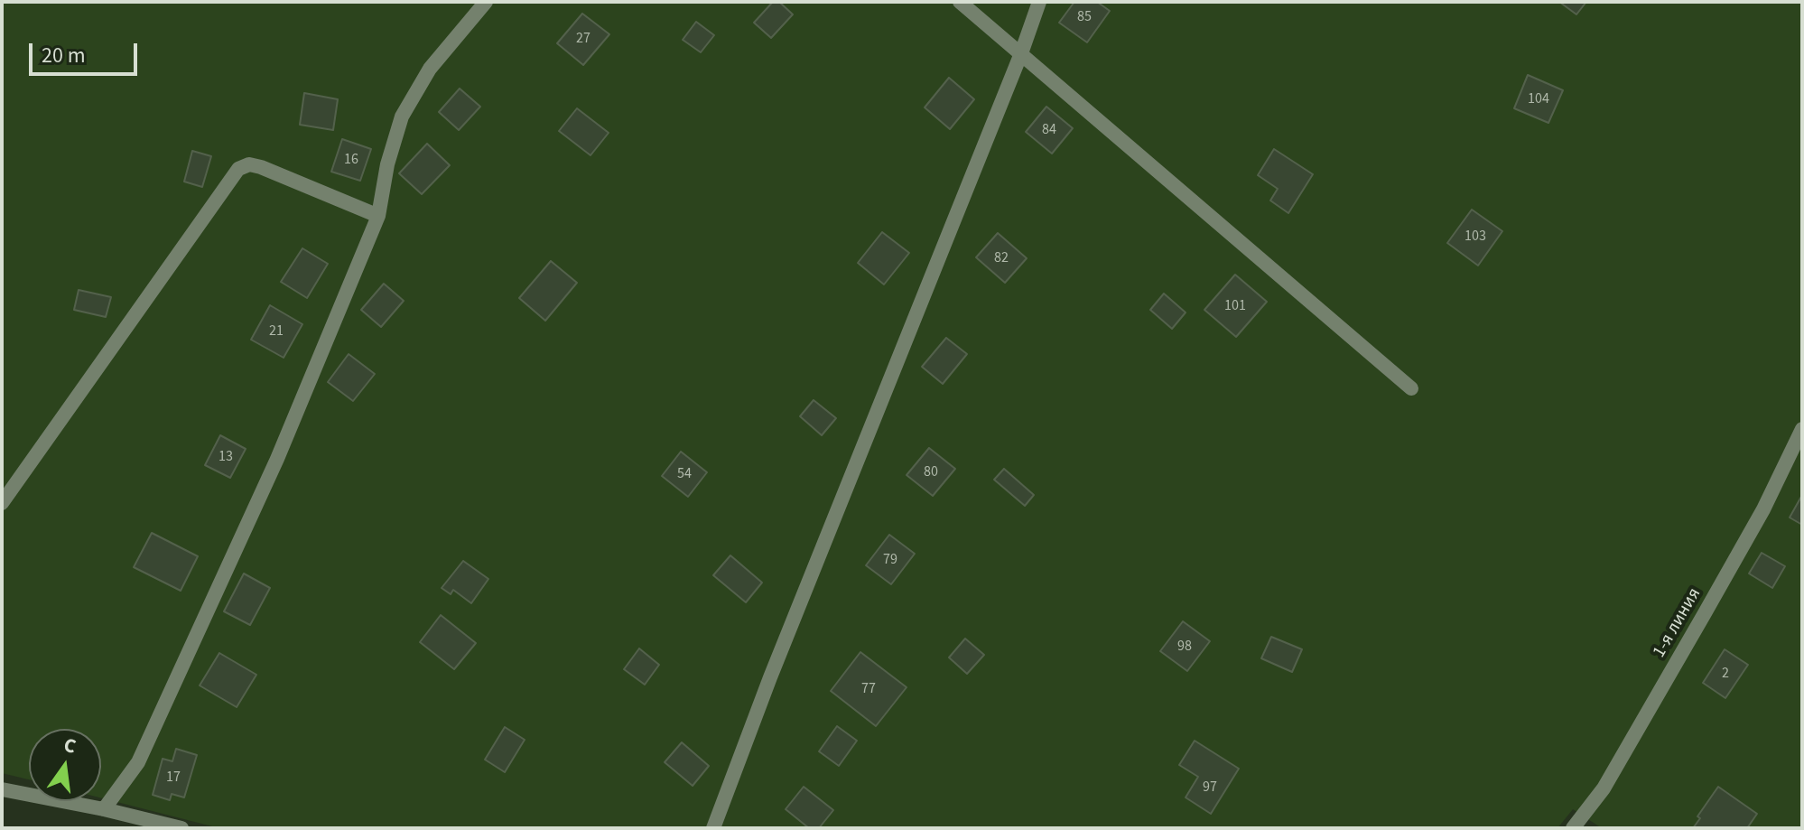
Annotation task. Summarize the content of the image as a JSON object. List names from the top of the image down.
{
  "streets": {
    "street": ["1-я линия"]
  },
  "house_numbers": [
    "85",
    "27",
    "104",
    "84",
    "16",
    "103",
    "82",
    "101",
    "21",
    "13",
    "80",
    "54",
    "79",
    "98",
    "2",
    "77",
    "17",
    "97"
  ],
  "scale_bar": "20 m",
  "north": "top"
}
